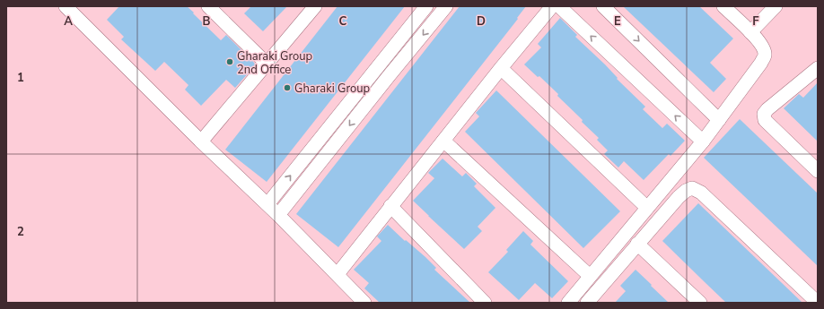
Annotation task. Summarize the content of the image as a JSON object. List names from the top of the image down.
{
  "places": ["Gharaki Group 2nd Office", "Gharaki Group"],
  "grid": {
    "columns": [
      "A",
      "B",
      "C",
      "D",
      "E",
      "F"
    ],
    "rows": ["1", "2"]
  }
}
